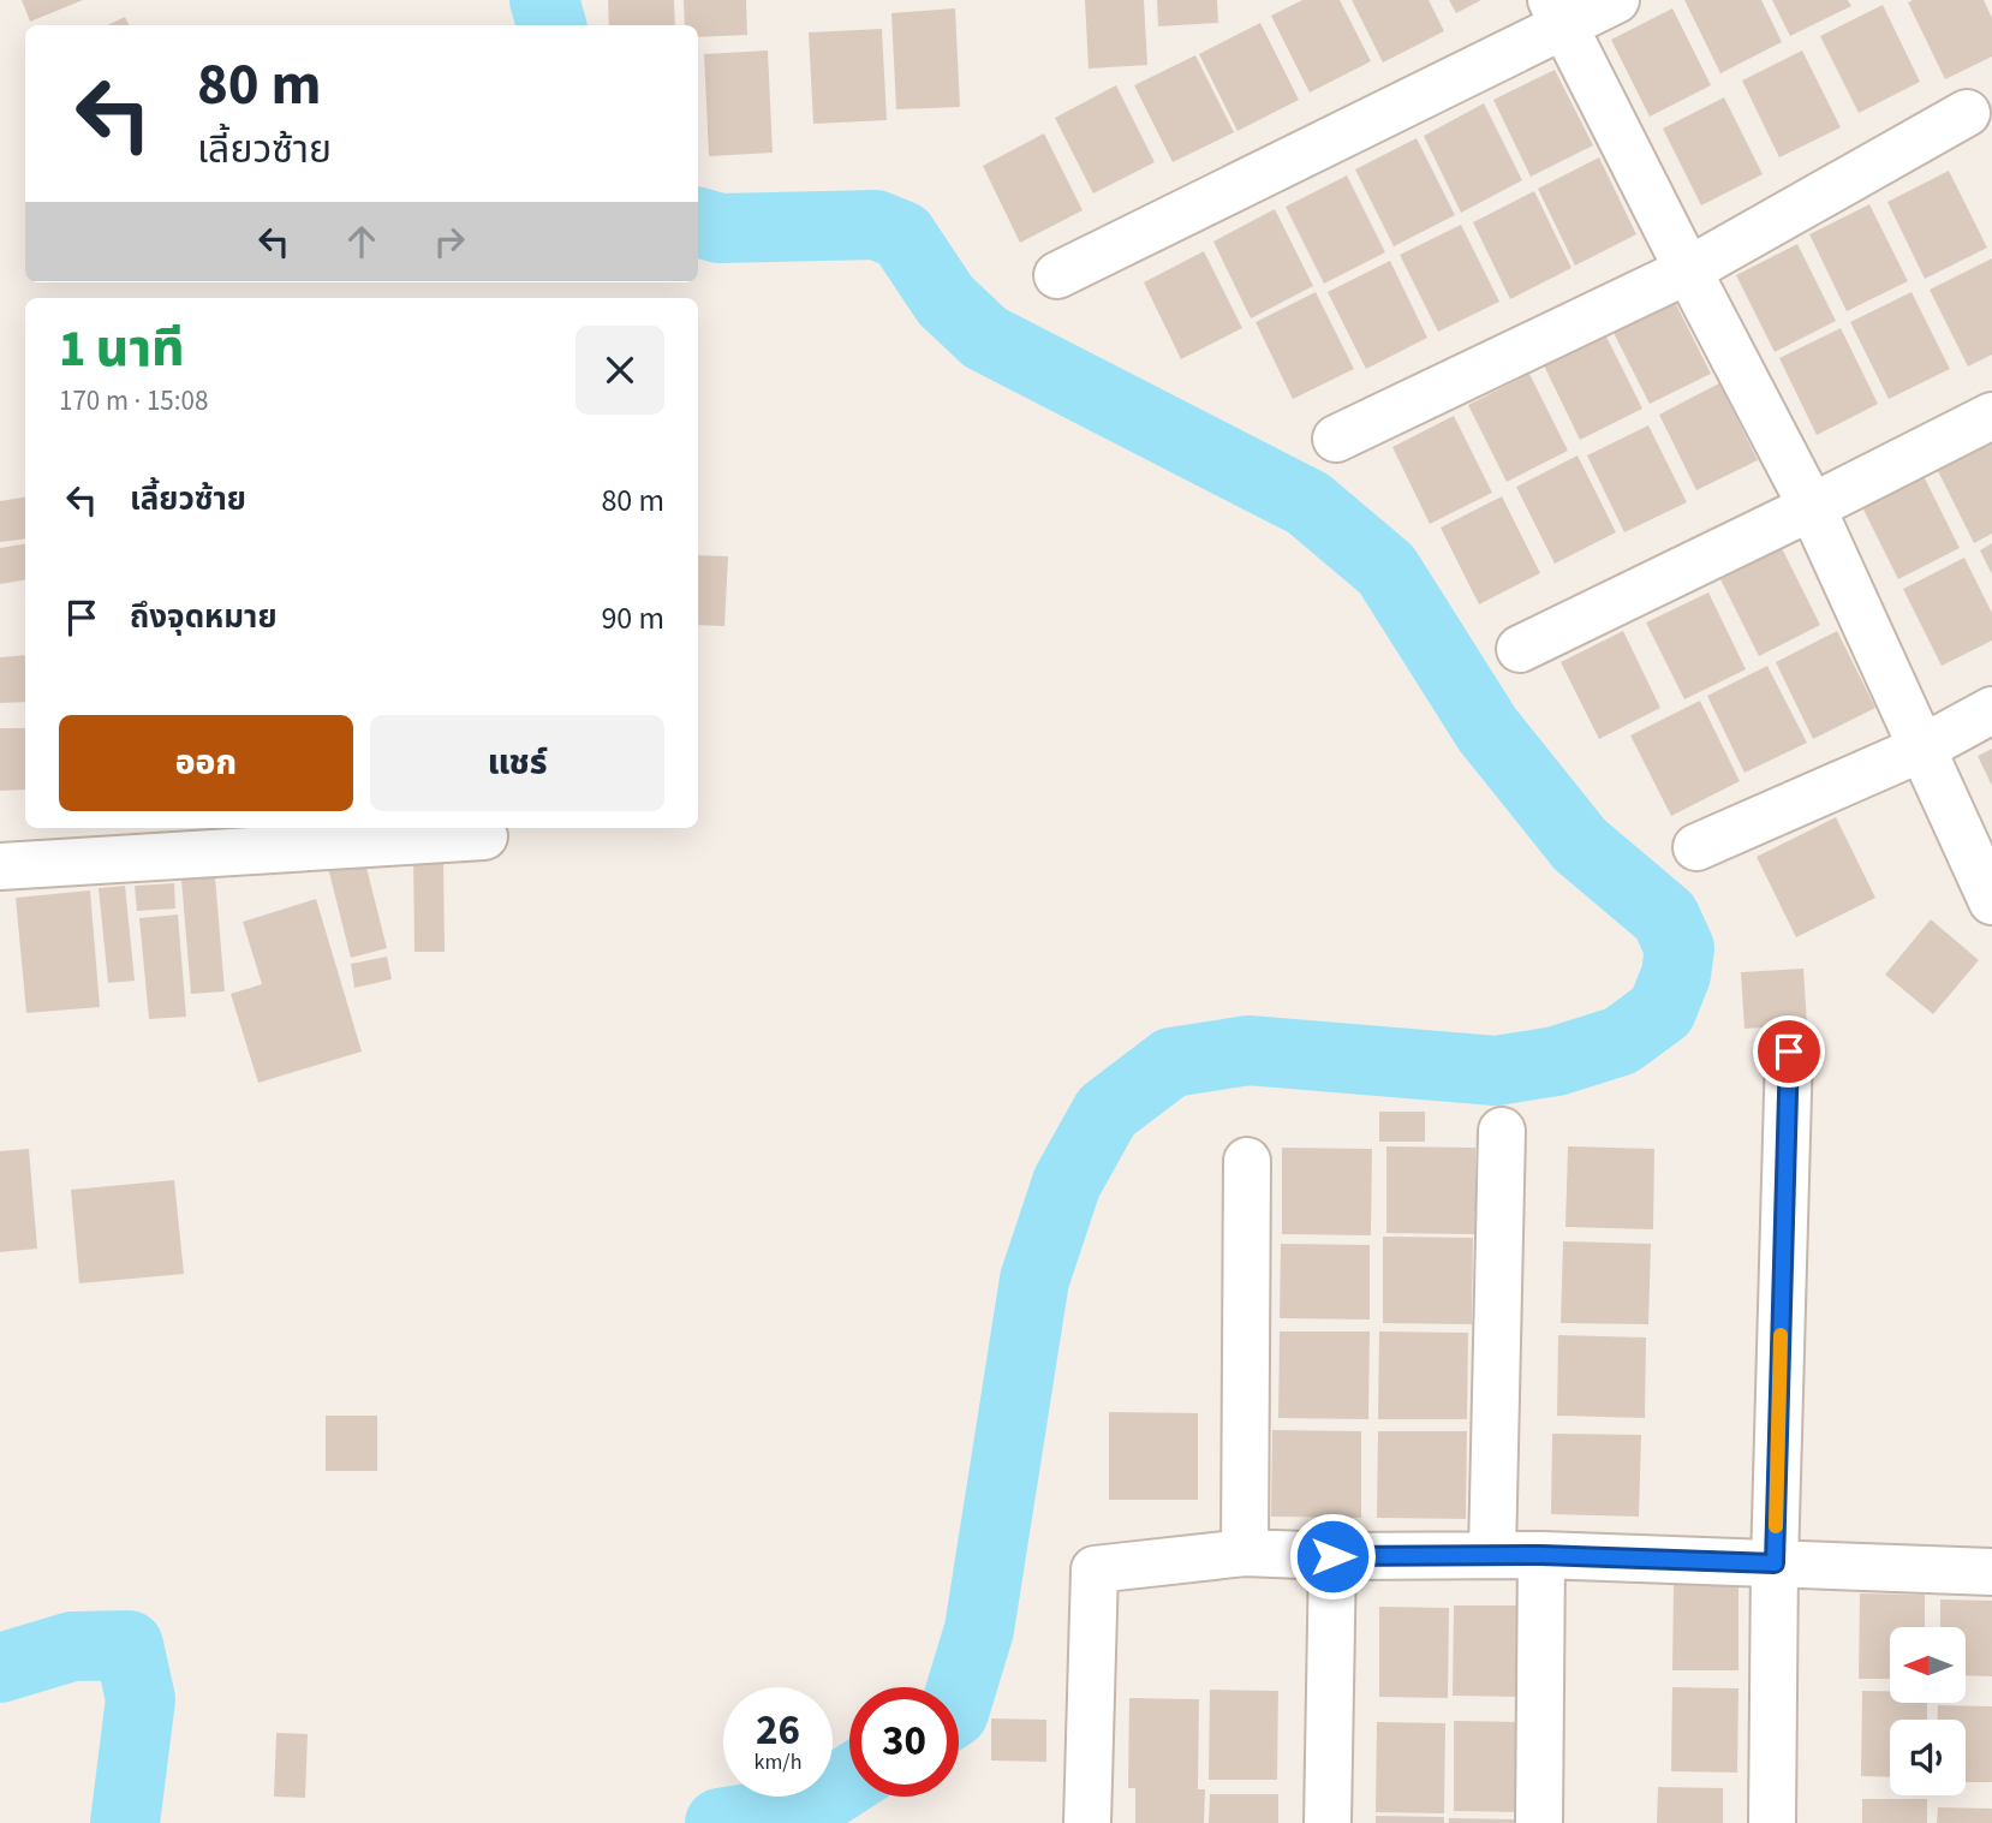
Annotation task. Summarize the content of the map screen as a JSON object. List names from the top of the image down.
{
  "north": "left",
  "page": {
    "turn": ["80 m", "เลี้ยวซ้าย"],
    "heading": ["1 นาที", "170 m · 15:08"],
    "list": [
      {
        "name": "เลี้ยวซ้าย",
        "value": "80 m"
      },
      {
        "name": "ถึงจุดหมาย",
        "value": "90 m"
      }
    ],
    "buttons": ["ออก", "แชร์"],
    "speed": "26 km/h",
    "limit": "30"
  }
}
